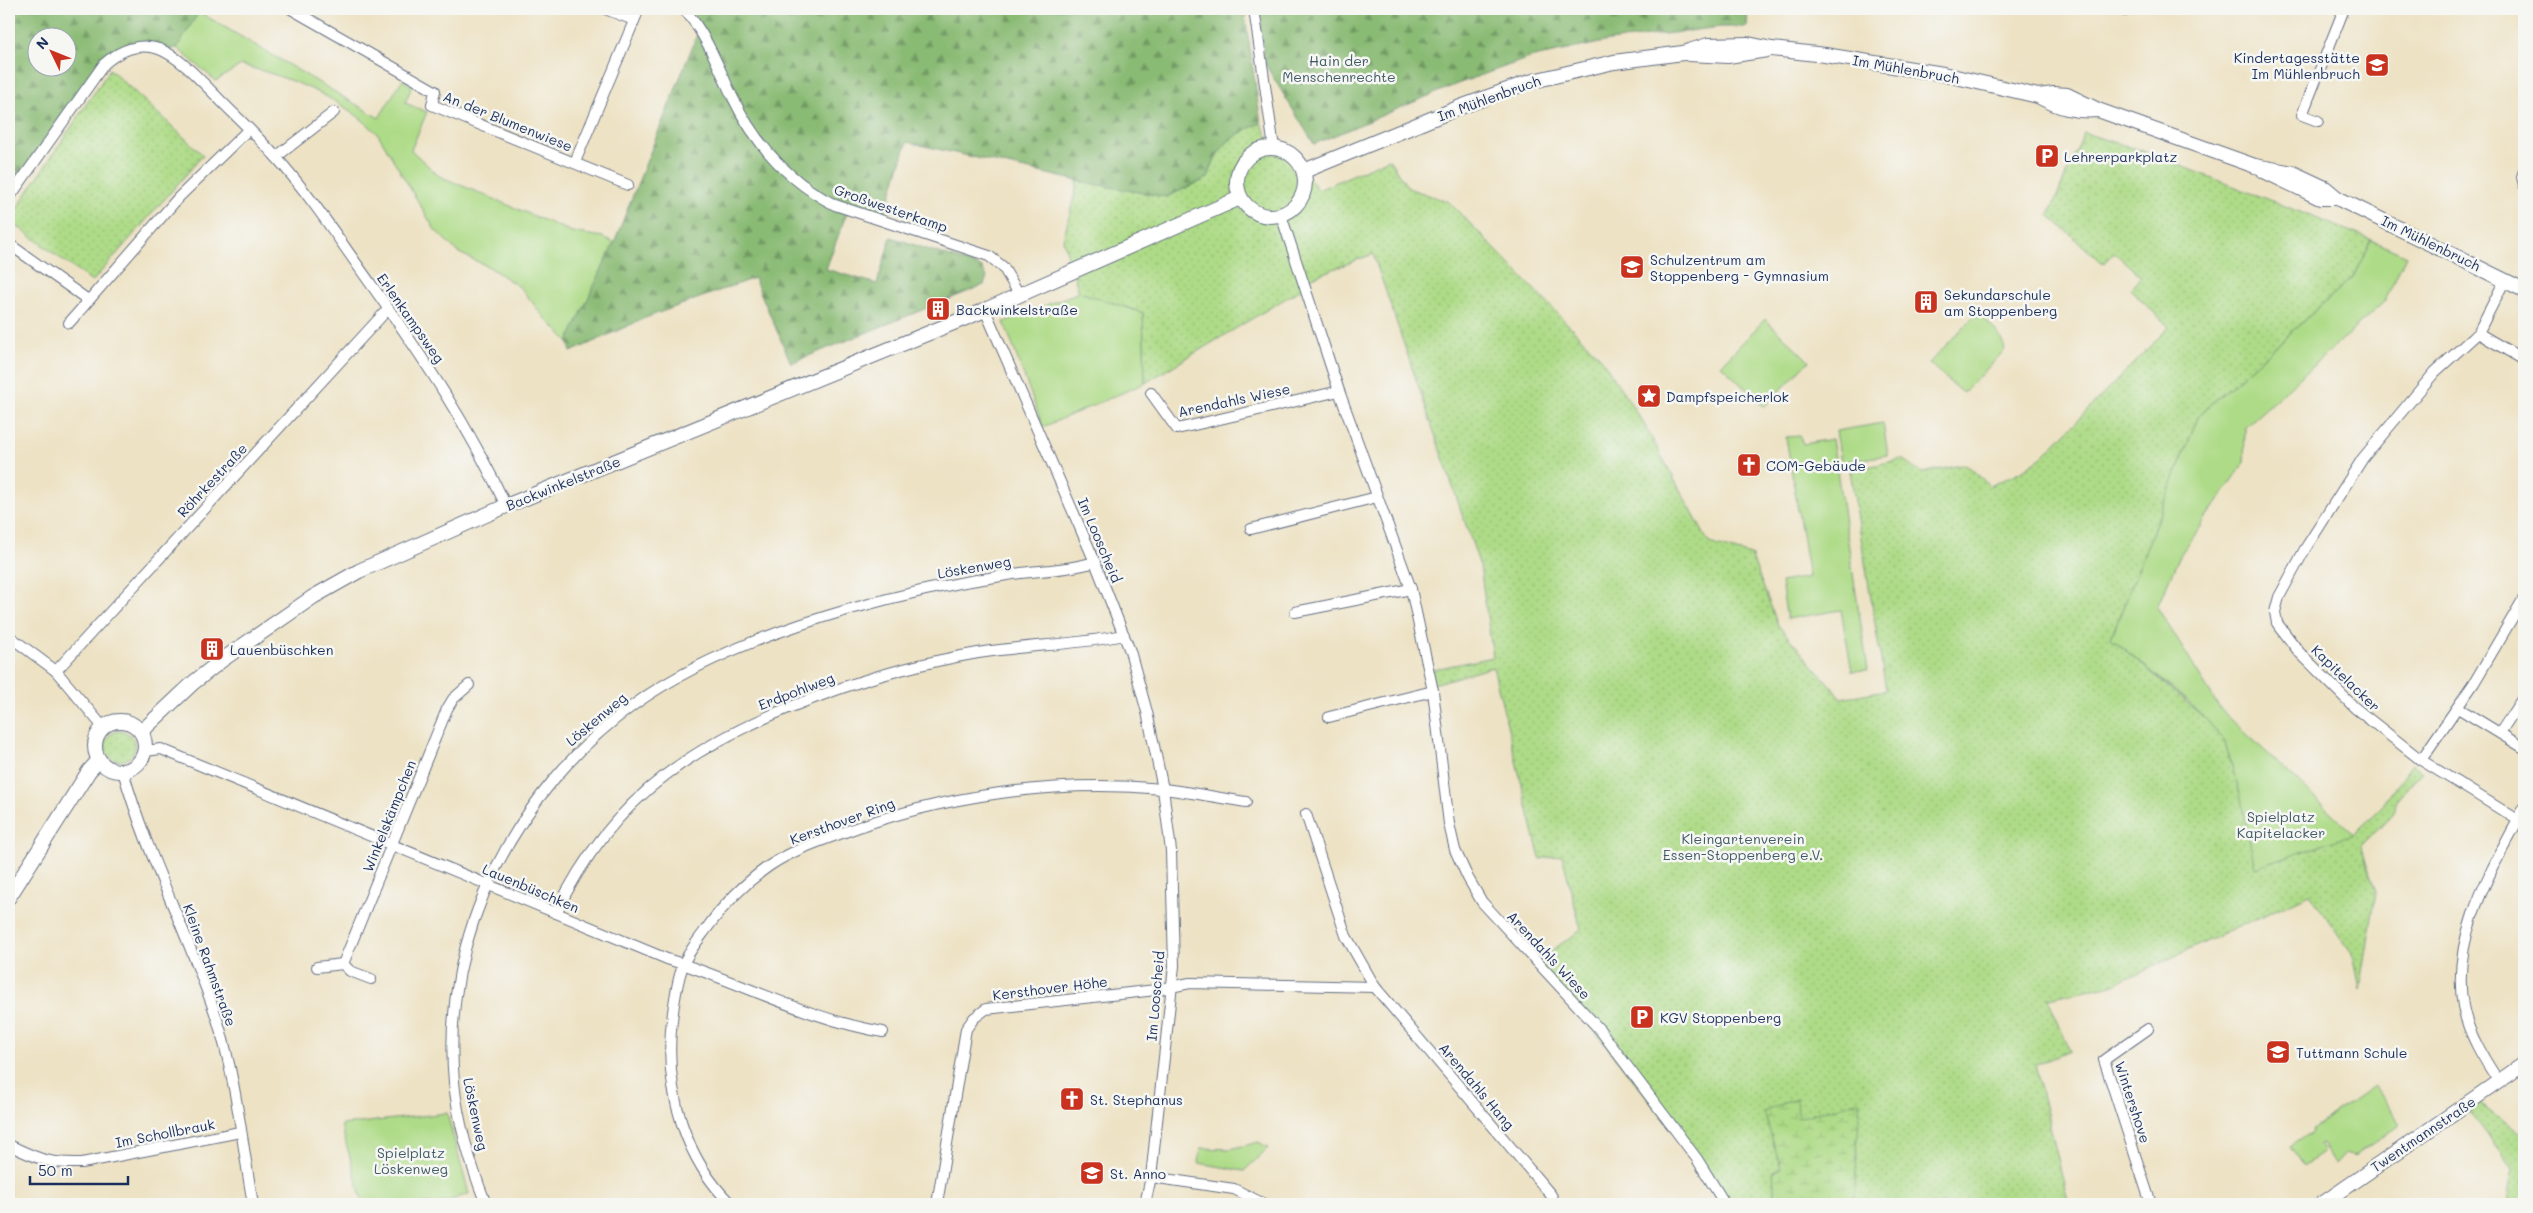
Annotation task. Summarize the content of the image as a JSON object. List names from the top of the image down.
{
  "streets": {
    "main road": ["Im Mühlenbruch", "Backwinkelstraße", "Twentmannstraße"],
    "street": [
      "An der Blumenwiese",
      "Großwesterkamp",
      "Erlenkampsweg",
      "Arendahls Wiese",
      "Röhrkestraße",
      "Im Looscheid",
      "Löskenweg",
      "Kapitelacker",
      "Erdpohlweg",
      "Winkelskämpchen",
      "Kersthover Ring",
      "Lauenbüschken",
      "Kleine Rahmstraße",
      "Kersthover Höhe",
      "Arendahls Hang",
      "Wintershove",
      "Im Schollbrauk"
    ]
  },
  "crossings": [
    ["Im Mühlenbruch", "Arendahls Wiese"],
    ["Im Mühlenbruch", "Backwinkelstraße"],
    ["Im Mühlenbruch", "Kapitelacker"],
    ["Großwesterkamp", "Backwinkelstraße"],
    ["Erlenkampsweg", "Röhrkestraße"],
    ["Erlenkampsweg", "Backwinkelstraße"],
    ["Arendahls Wiese", "Backwinkelstraße"],
    ["Backwinkelstraße", "Im Looscheid"],
    ["Backwinkelstraße", "Lauenbüschken"],
    ["Backwinkelstraße", "Kleine Rahmstraße"],
    ["Im Looscheid", "Löskenweg"],
    ["Im Looscheid", "Erdpohlweg"],
    ["Im Looscheid", "Kersthover Ring"],
    ["Im Looscheid", "Kersthover Höhe"],
    ["Löskenweg", "Lauenbüschken"],
    ["Erdpohlweg", "Lauenbüschken"],
    ["Winkelskämpchen", "Lauenbüschken"],
    ["Kersthover Ring", "Lauenbüschken"],
    ["Lauenbüschken", "Kleine Rahmstraße"],
    ["Kleine Rahmstraße", "Im Schollbrauk"]
  ],
  "parks": [
    "Hain der Menschenrechte",
    "Spielplatz Kapitelacker",
    "Kleingartenverein Essen-Stoppenberg e.V.",
    "Spielplatz Löskenweg"
  ],
  "places": {
    "school or university": [
      "Kindertagesstätte Im Mühlenbruch",
      "Schulzentrum am Stoppenberg - Gymnasium",
      "Tuttmann Schule",
      "St. Anno"
    ],
    "parking": ["Lehrerparkplatz", "KGV Stoppenberg"],
    "building": ["Sekundarschule am Stoppenberg", "Backwinkelstraße", "Lauenbüschken"],
    "place": ["Dampfspeicherlok"],
    "church": ["COM-Gebäude", "St. Stephanus"]
  },
  "scale_bar": "50 m",
  "north": "top left"
}
